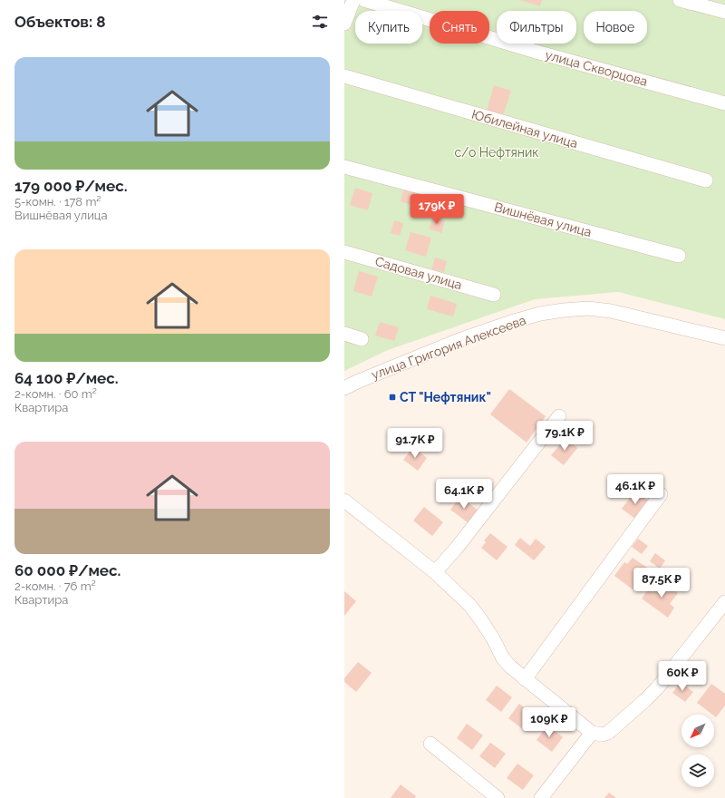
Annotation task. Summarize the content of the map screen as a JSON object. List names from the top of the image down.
{
  "streets": {
    "street": [
      "улица Скворцова",
      "Юбилейная улица",
      "Вишнёвая улица",
      "Садовая улица",
      "улица Григория Алексеева"
    ]
  },
  "parks": ["с/о Нефтяник"],
  "places": {
    "transit": ["СТ \"Нефтяник\""]
  },
  "north": "bottom left",
  "page": {
    "heading": "Объектов: 8",
    "chip": [
      "Купить",
      "Снять",
      "Фильтры",
      "Новое"
    ],
    "list": [
      {
        "name": "179 000 ₽/мес.",
        "note": "5-комн. · 178 m² · Вишнёвая улица"
      },
      {
        "name": "64 100 ₽/мес.",
        "note": "2-комн. · 60 m² · Квартира"
      },
      {
        "name": "60 000 ₽/мес.",
        "note": "2-комн. · 76 m² · Квартира"
      }
    ],
    "price": [
      "179K ₽",
      "79.1K ₽",
      "91.7K ₽",
      "46.1K ₽",
      "64.1K ₽",
      "87.5K ₽",
      "60K ₽",
      "109K ₽"
    ]
  }
}
